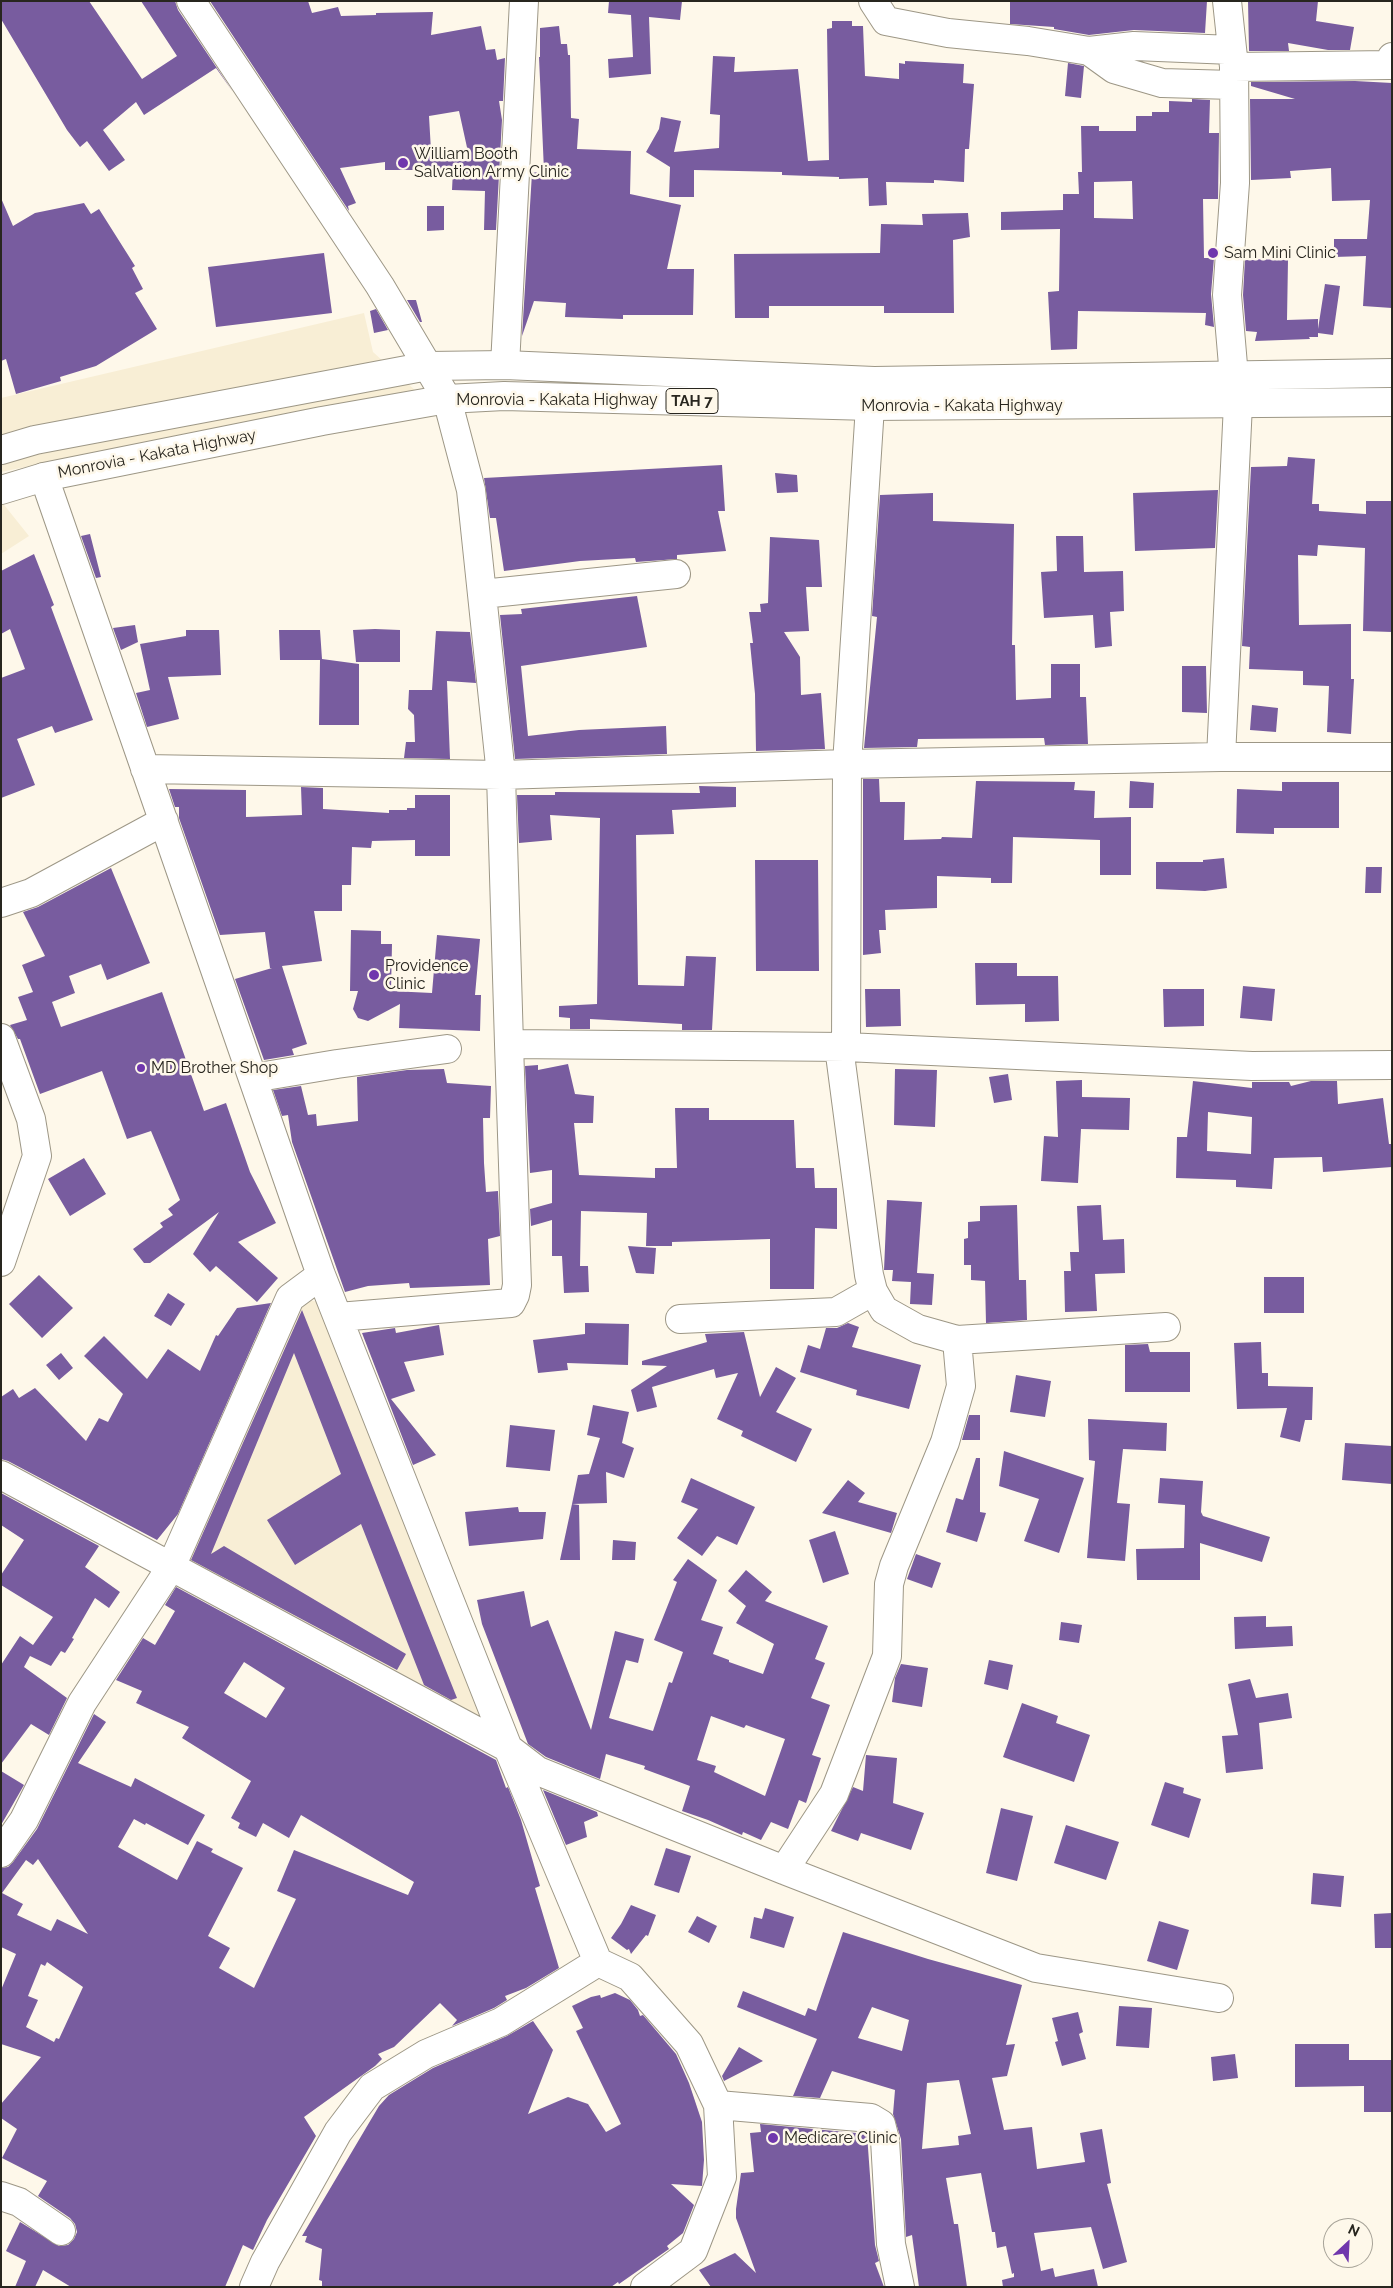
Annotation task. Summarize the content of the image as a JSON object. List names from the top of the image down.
{
  "streets": {
    "main road": ["Monrovia - Kakata Highway", "TAH 7"]
  },
  "places": [
    "William Booth Salvation Army Clinic",
    "Sam Mini Clinic",
    "Providence Clinic",
    "MD Brother Shop",
    "Medicare Clinic"
  ],
  "north": "top right"
}
